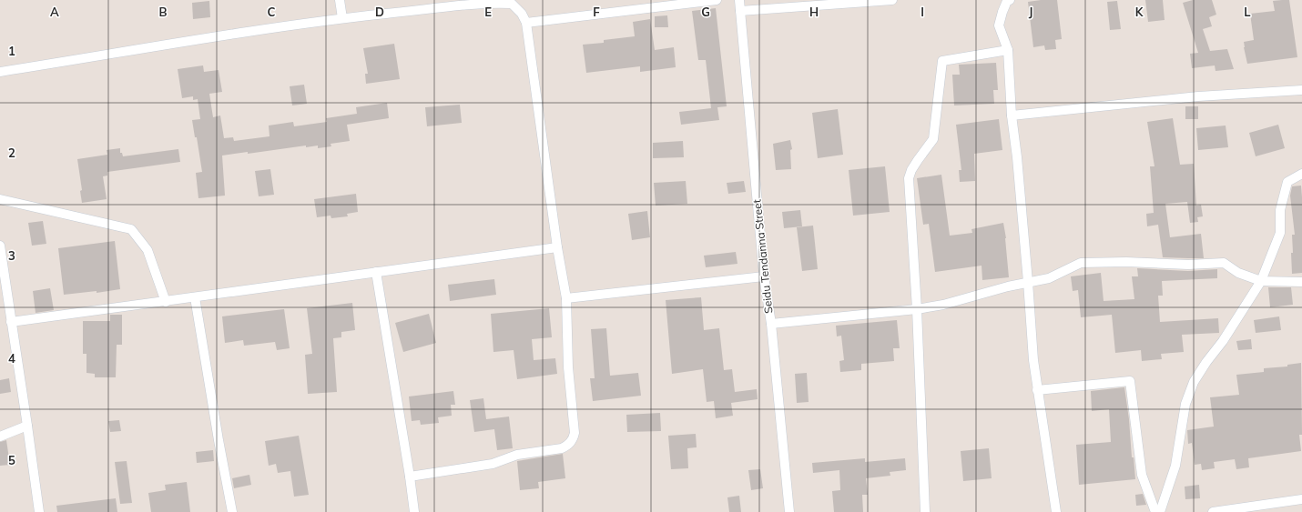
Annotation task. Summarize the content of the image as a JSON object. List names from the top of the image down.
{
  "streets": {
    "street": ["Seidu Tendanna Street"]
  },
  "grid": {
    "columns": [
      "A",
      "B",
      "C",
      "D",
      "E",
      "F",
      "G",
      "H",
      "I",
      "J",
      "K",
      "L"
    ],
    "rows": [
      "1",
      "2",
      "3",
      "4",
      "5"
    ]
  }
}
